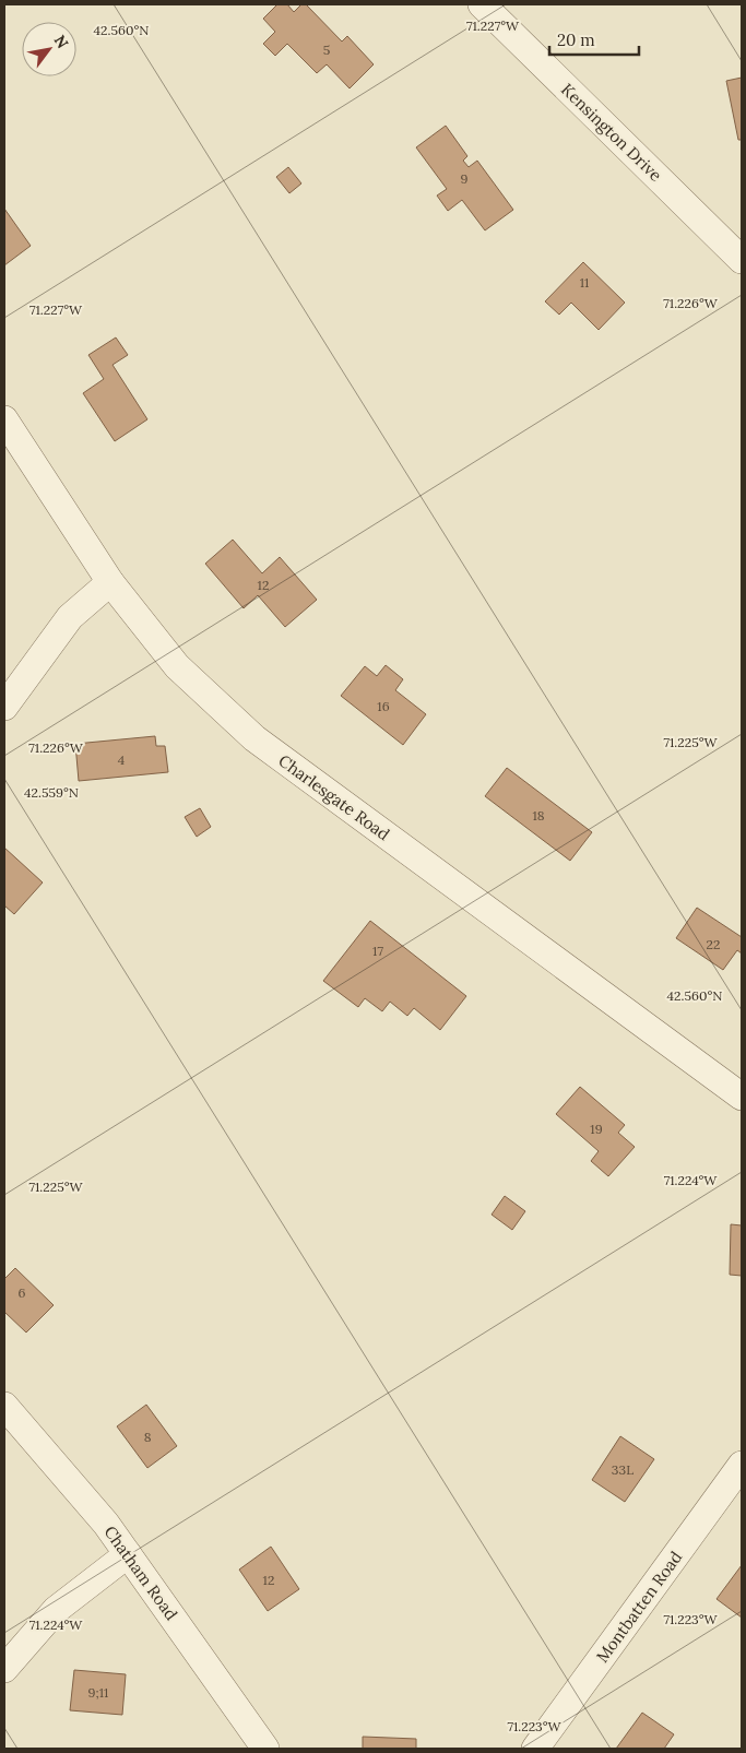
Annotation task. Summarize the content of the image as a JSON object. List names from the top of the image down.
{
  "streets": {
    "street": [
      "Kensington Drive",
      "Charlesgate Road",
      "Chatham Road",
      "Montbatten Road"
    ]
  },
  "house_numbers": [
    "5",
    "9",
    "11",
    "12",
    "16",
    "4",
    "18",
    "22",
    "17",
    "19",
    "6",
    "8",
    "33L",
    "12",
    "9;11"
  ],
  "scale_bar": "20 m",
  "north": "top right",
  "coordinates": [
    "71.227°W",
    "42.560°N",
    "71.226°W",
    "71.225°W",
    "42.559°N",
    "71.224°W",
    "71.223°W"
  ]
}
